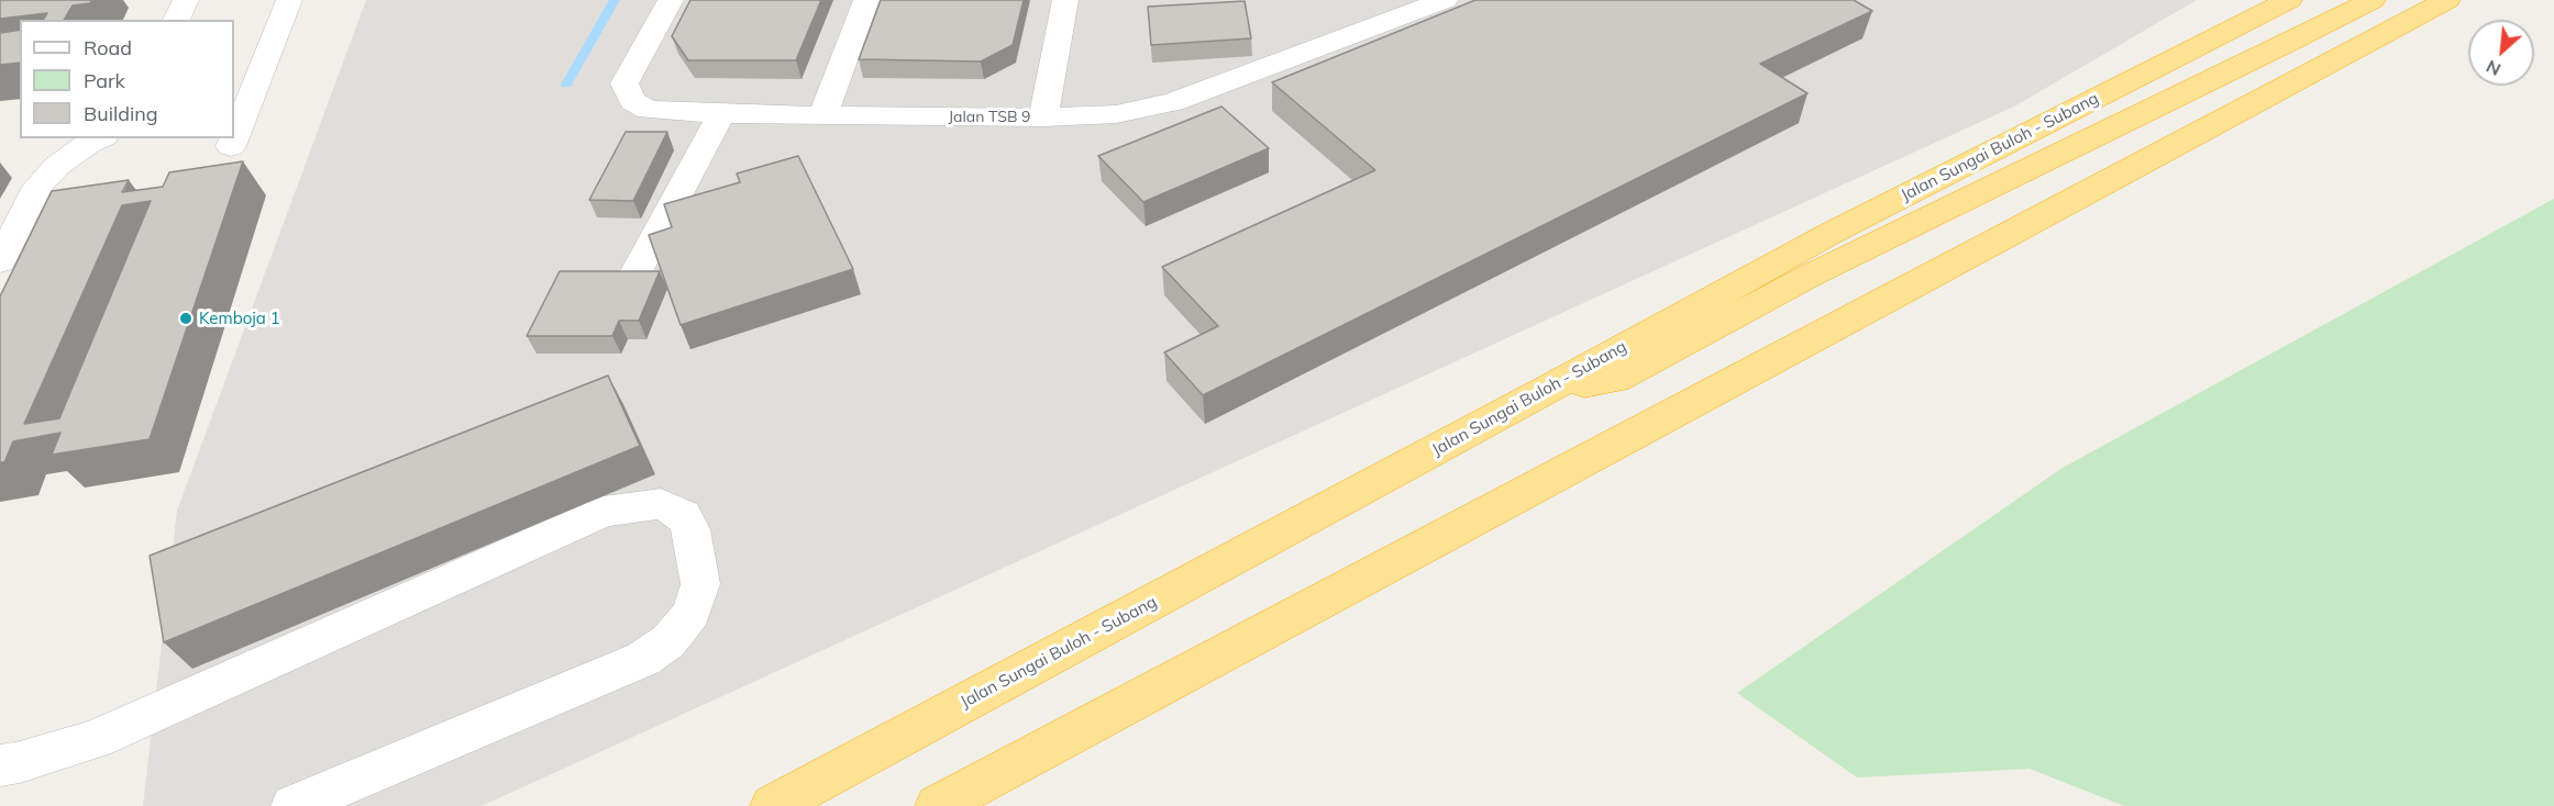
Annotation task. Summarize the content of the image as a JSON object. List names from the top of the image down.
{
  "streets": {
    "highway": ["Jalan Sungai Buloh - Subang"],
    "street": ["Jalan TSB 9"]
  },
  "places": ["Kemboja 1"],
  "legend": ["Road", "Park", "Building"],
  "north": "bottom left"
}
